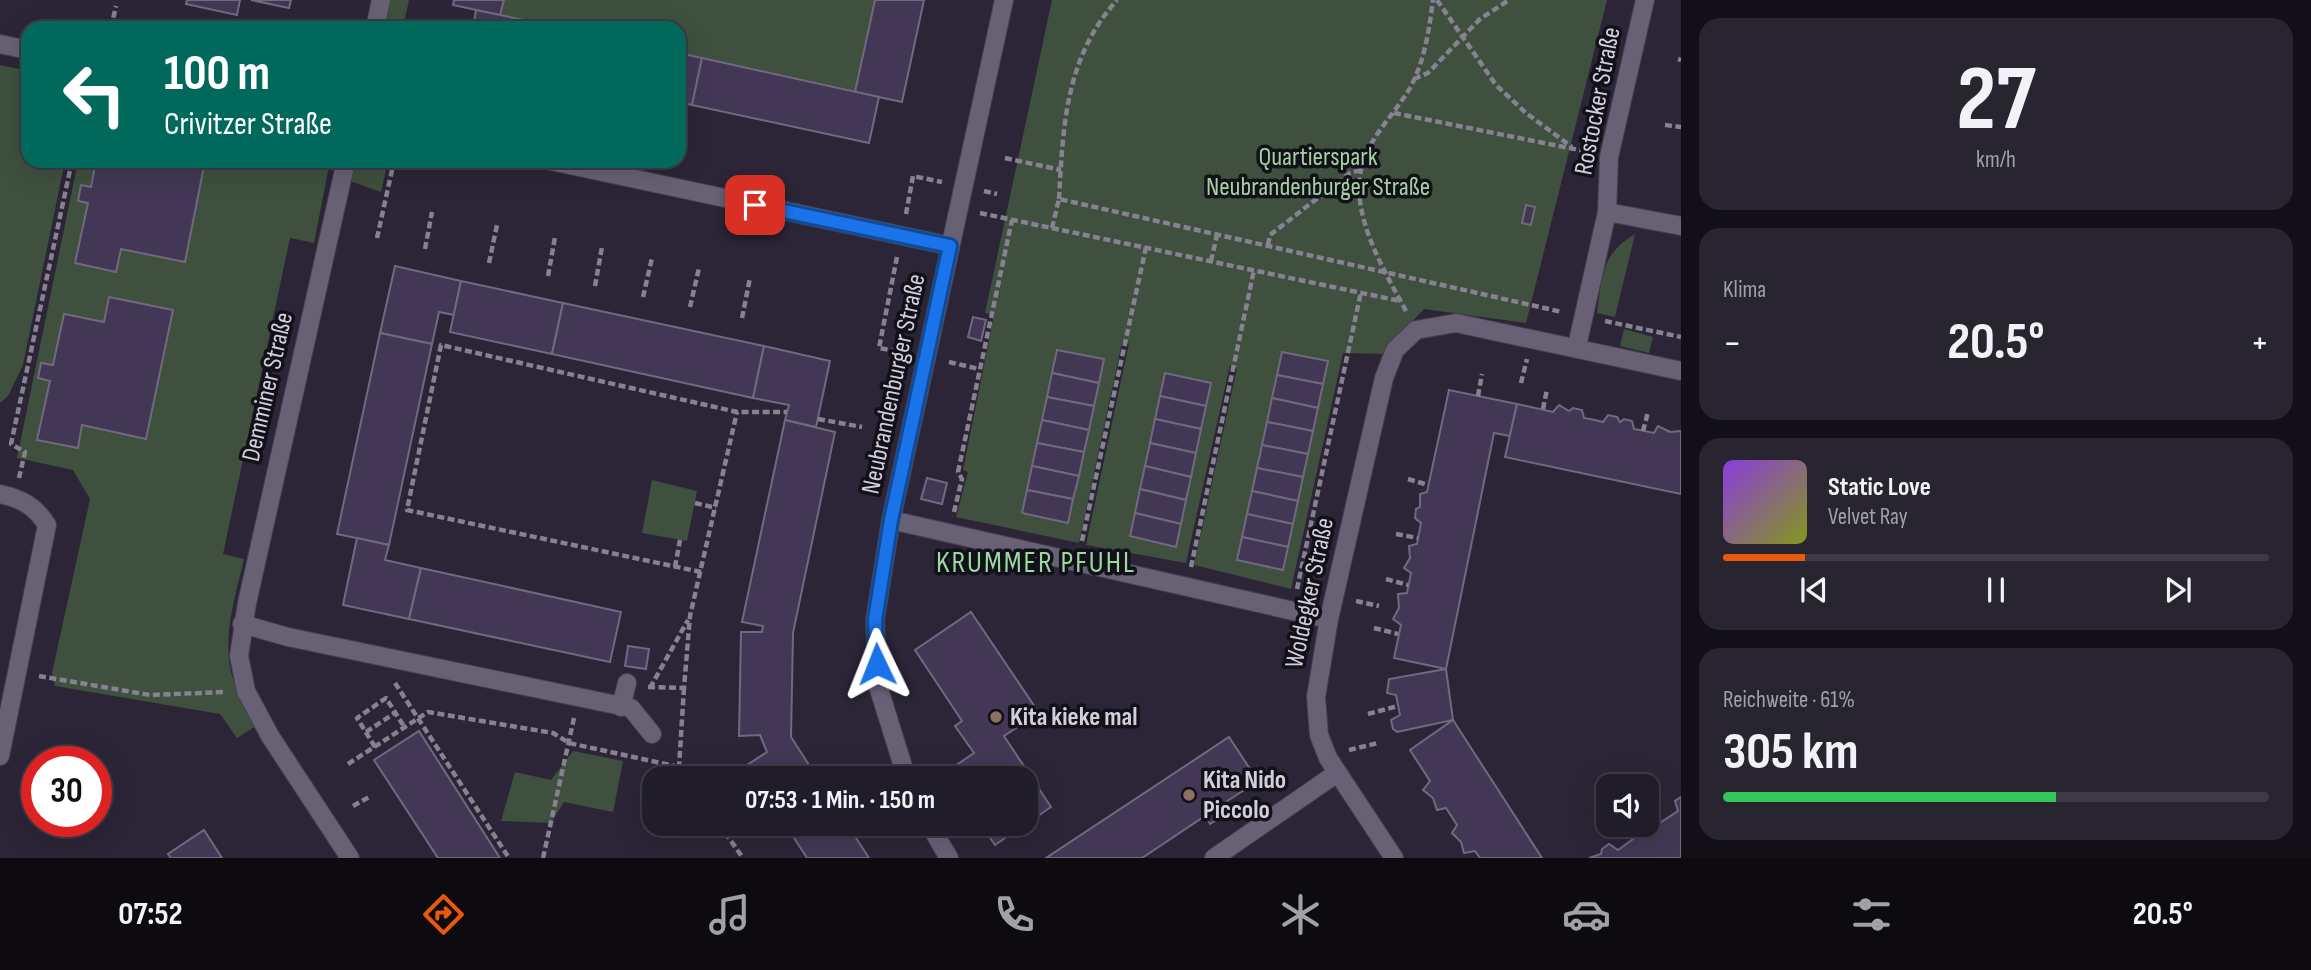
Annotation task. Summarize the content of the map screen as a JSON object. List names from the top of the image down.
{
  "streets": {
    "street": [
      "Rostocker Straße",
      "Neubrandenburger Straße",
      "Demminer Straße",
      "Woldegker Straße"
    ]
  },
  "crossings": [
    ["Rostocker Straße", "Woldegker Straße"]
  ],
  "districts": ["KRUMMER PFUHL"],
  "parks": ["Quartierspark Neubrandenburger Straße"],
  "places": ["Kita kieke mal", "Kita Nido Piccolo"],
  "page": {
    "tile": [
      ["27", "km/h"],
      "Klima",
      ["Reichweite · 61%", "305 km"]
    ],
    "turn": ["100 m", "Crivitzer Straße"],
    "heat": ["−", "20.5°", "+"],
    "song": ["Static Love", "Velvet Ray"],
    "limit": "30",
    "trip": "07:53 · 1 Min. · 150 m",
    "tabs": ["07:52", "20.5°"]
  }
}
